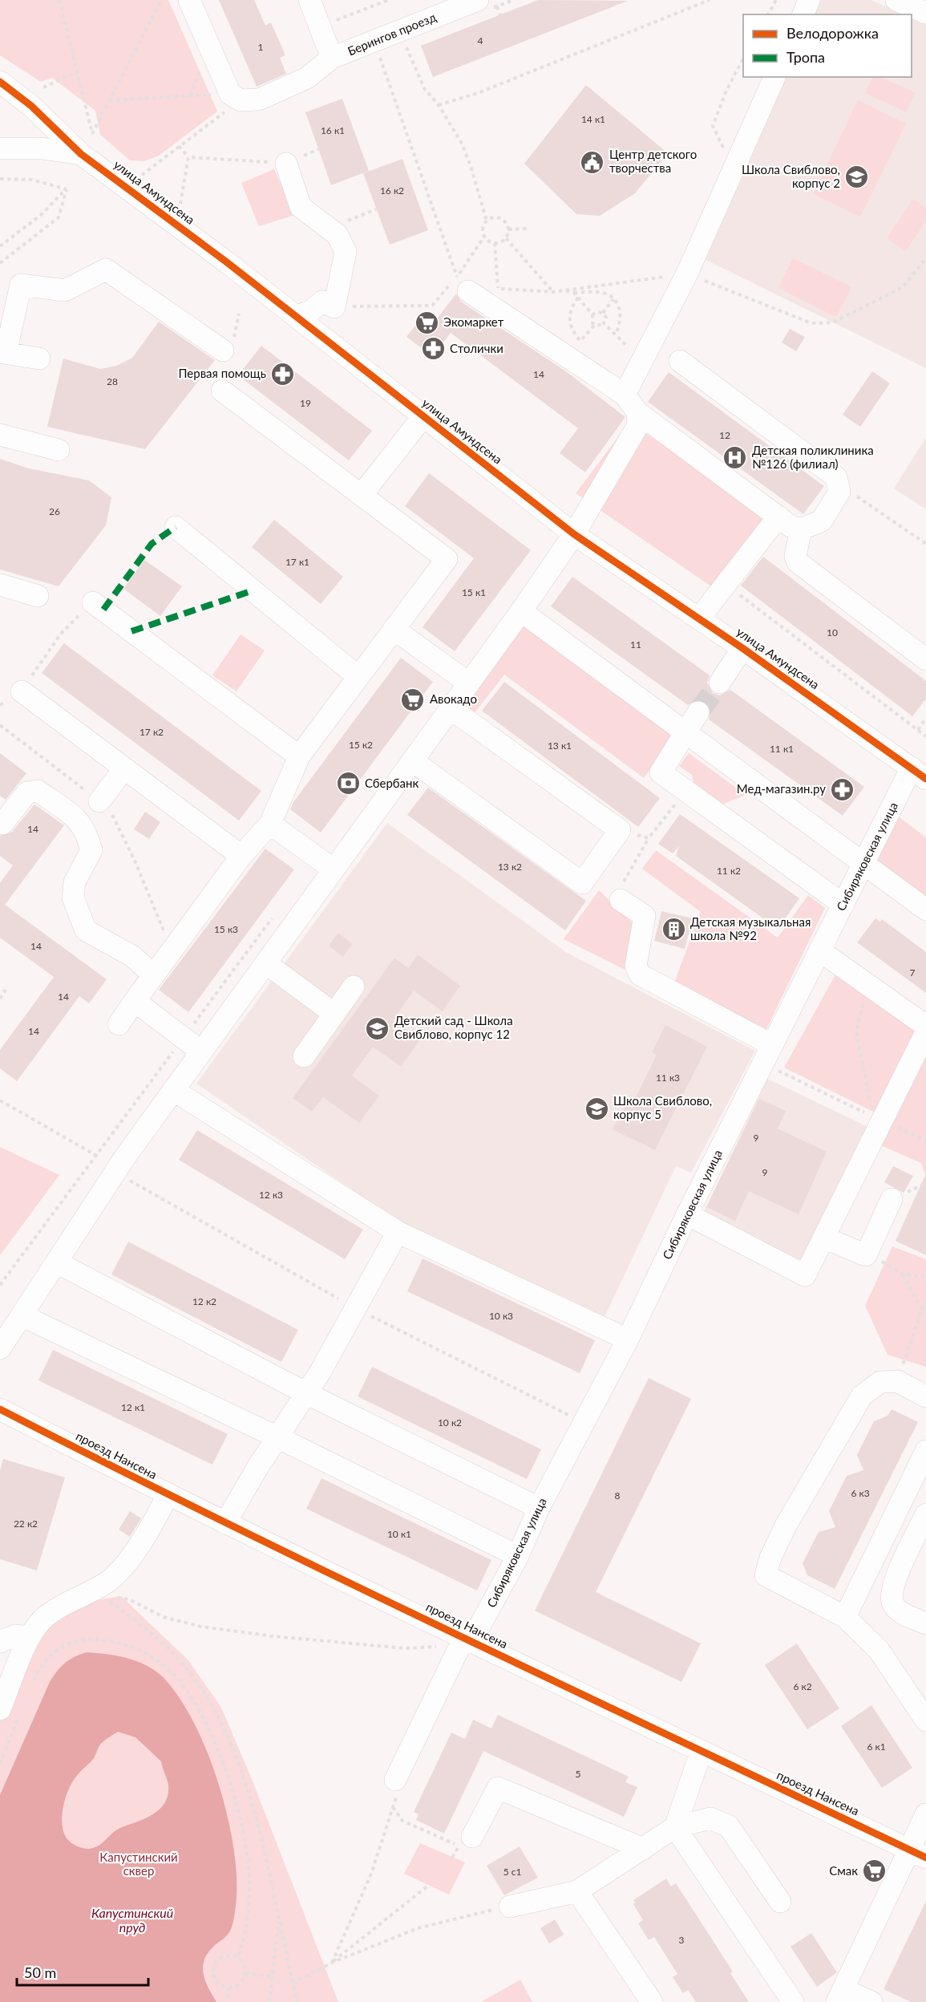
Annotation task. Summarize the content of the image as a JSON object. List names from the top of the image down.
{
  "streets": {
    "street": [
      "Берингов проезд",
      "улица Амундсена",
      "Сибиряковская улица",
      "проезд Нансена"
    ]
  },
  "crossings": [
    ["улица Амундсена", "Сибиряковская улица"],
    ["Сибиряковская улица", "проезд Нансена"]
  ],
  "water": ["Капустинский пруд"],
  "parks": ["Капустинский сквер"],
  "places": {
    "public building": ["Центр детского творчества"],
    "school or university": ["Школа Свиблово, корпус 2", "Детский сад - Школа Свиблово, корпус 12", "Школа Свиблово, корпус 5"],
    "supermarket": ["Экомаркет", "Авокадо", "Смак"],
    "pharmacy": ["Столички", "Первая помощь", "Мед-магазин.ру"],
    "hospital": ["Детская поликлиника №126 (филиал)"],
    "bank": ["Сбербанк"],
    "building": ["Детская музыкальная школа №92"]
  },
  "house_numbers": [
    "4",
    "1",
    "14 к1",
    "16 к1",
    "16 к2",
    "14",
    "28",
    "19",
    "12",
    "26",
    "17 к1",
    "15 к1",
    "10",
    "11",
    "17 к2",
    "15 к2",
    "13 к1",
    "11 к1",
    "14",
    "13 к2",
    "11 к2",
    "15 к3",
    "14",
    "7",
    "14",
    "14",
    "11 к3",
    "9",
    "9",
    "12 к3",
    "12 к2",
    "10 к3",
    "12 к1",
    "10 к2",
    "6 к3",
    "8",
    "22 к2",
    "10 к1",
    "6 к2",
    "6 к1",
    "5",
    "5 с1",
    "3"
  ],
  "legend": ["Велодорожка", "Тропа"],
  "scale_bar": "50 m"
}
